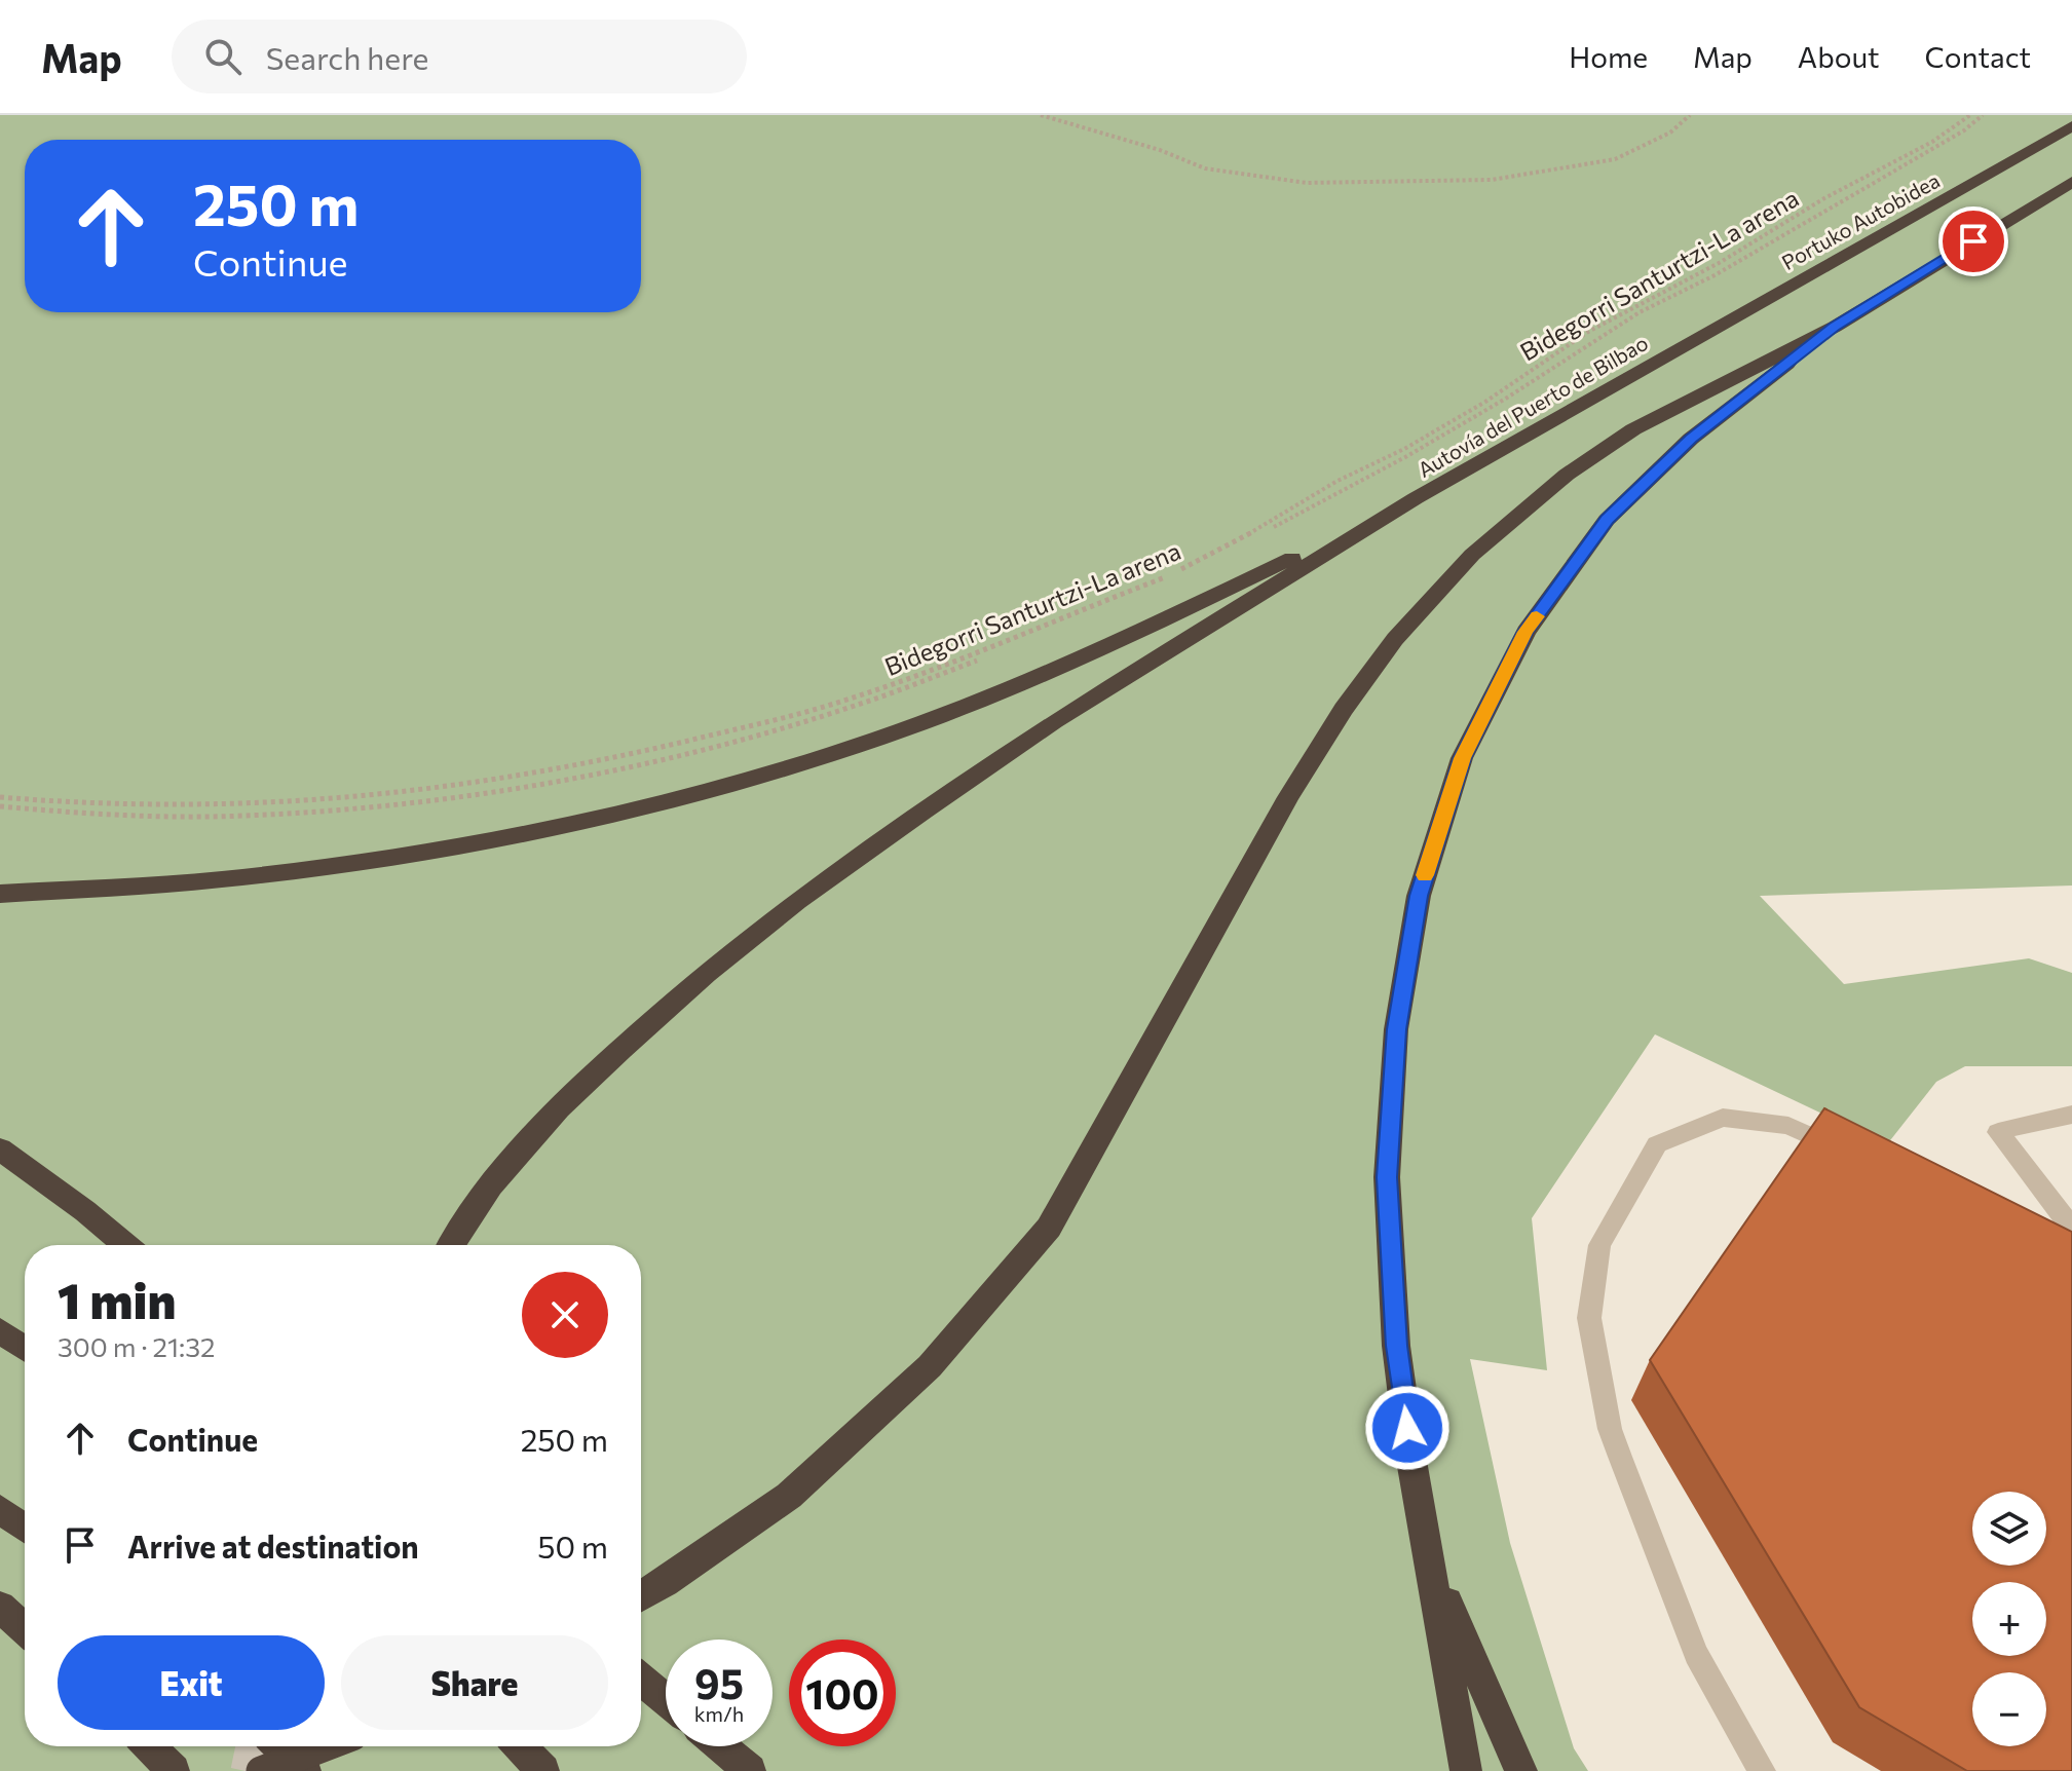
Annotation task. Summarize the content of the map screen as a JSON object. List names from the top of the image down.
{
  "streets": {
    "highway": ["Portuko Autobidea", "Autovía del Puerto de Bilbao"],
    "path": ["Bidegorri Santurtzi-La arena"]
  },
  "crossings": [
    ["Portuko Autobidea", "Autovía del Puerto de Bilbao"]
  ],
  "page": {
    "header": "Map",
    "search": "Search here",
    "nav": [
      "Home",
      "Map",
      "About",
      "Contact"
    ],
    "turn": ["250 m", "Continue"],
    "heading": ["1 min", "300 m · 21:32"],
    "list": [
      {
        "name": "Continue",
        "value": "250 m"
      },
      {
        "name": "Arrive at destination",
        "value": "50 m"
      }
    ],
    "map_buttons": ["+", "−"],
    "buttons": ["Exit", "Share"],
    "speed": "95 km/h",
    "limit": "100"
  }
}
